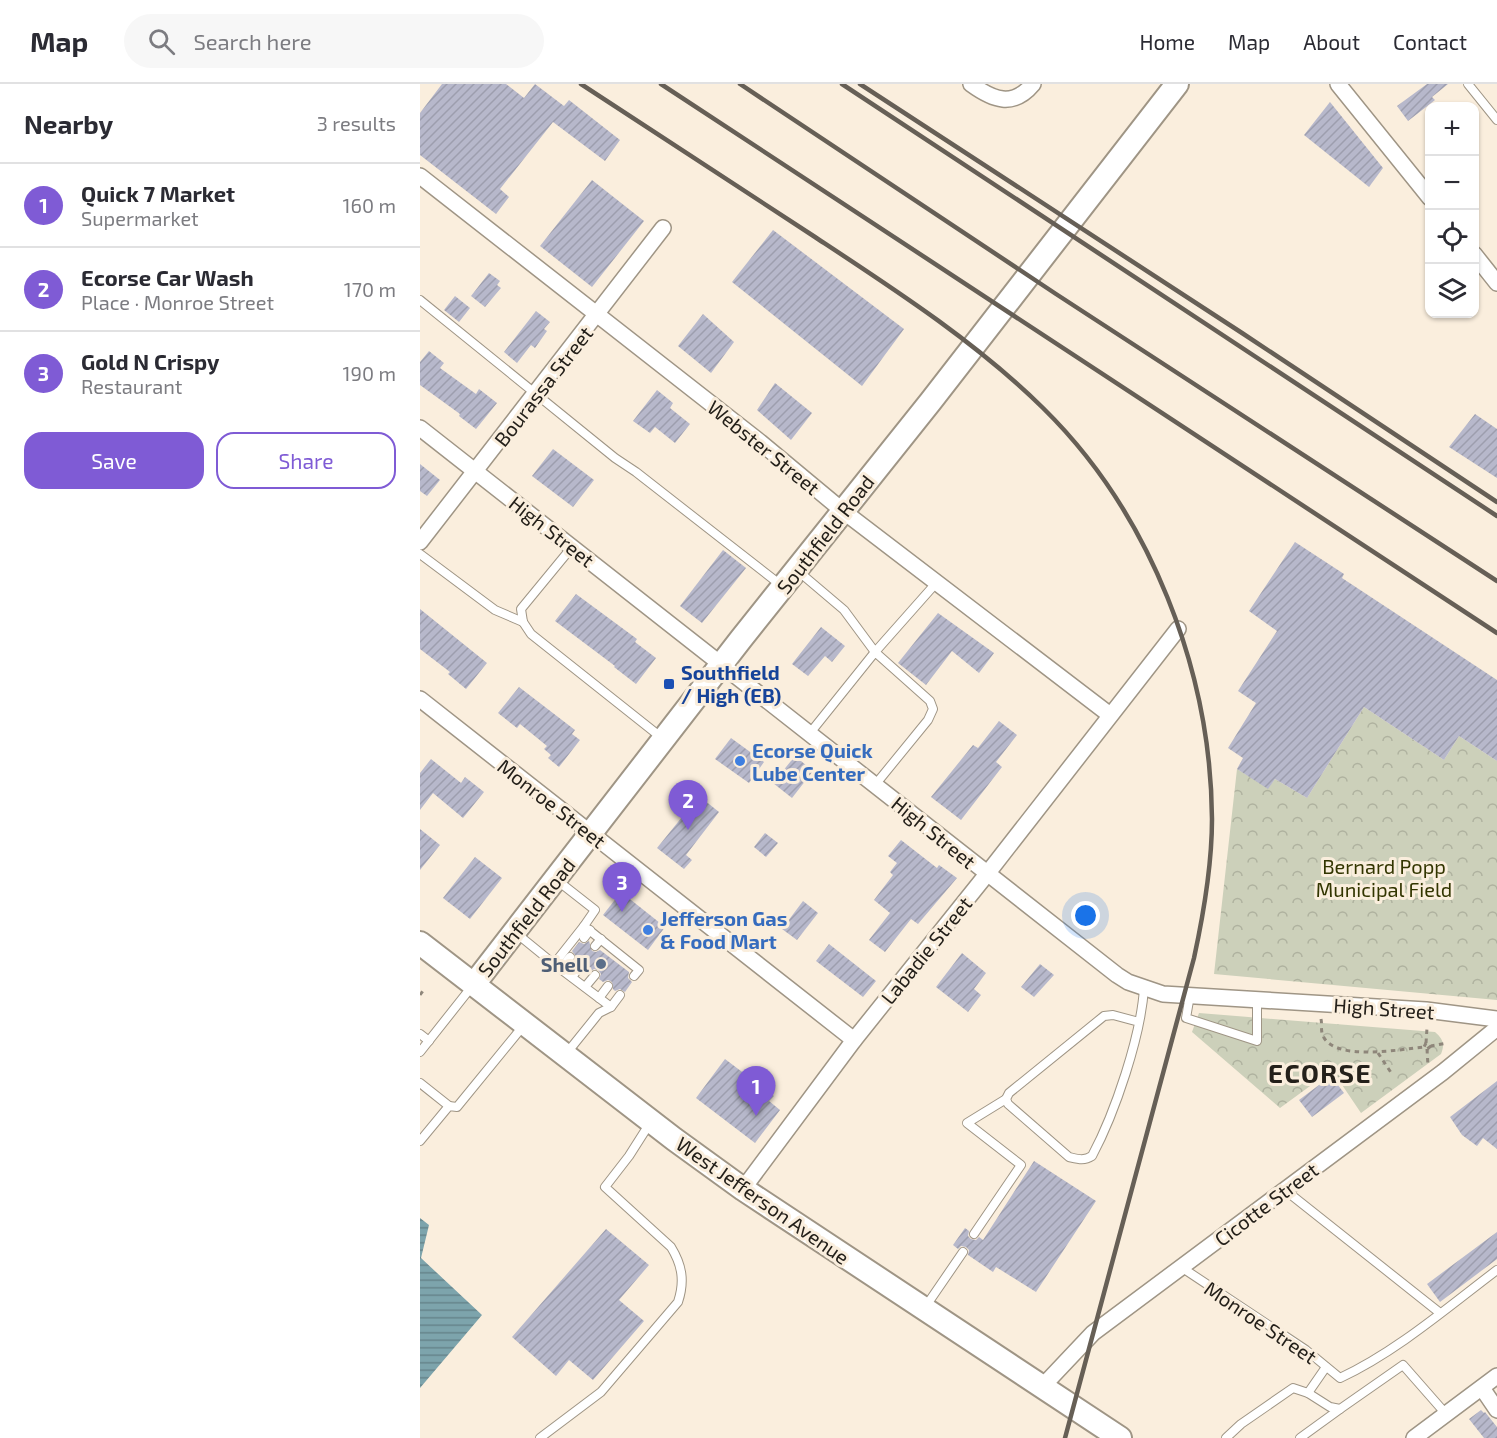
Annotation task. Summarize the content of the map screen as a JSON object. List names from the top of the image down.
{
  "streets": {
    "main road": ["Southfield Road", "West Jefferson Avenue"],
    "street": [
      "Bourassa Street",
      "Webster Street",
      "High Street",
      "Monroe Street",
      "Labadie Street",
      "Cicotte Street"
    ]
  },
  "crossings": [
    ["Bourassa Street", "Webster Street"],
    ["Bourassa Street", "High Street"],
    ["Webster Street", "Southfield Road"],
    ["Webster Street", "Labadie Street"],
    ["High Street", "Southfield Road"],
    ["High Street", "Labadie Street"],
    ["Southfield Road", "Monroe Street"],
    ["Southfield Road", "West Jefferson Avenue"],
    ["Monroe Street", "Labadie Street"],
    ["Monroe Street", "Cicotte Street"],
    ["Labadie Street", "West Jefferson Avenue"],
    ["West Jefferson Avenue", "Cicotte Street"]
  ],
  "districts": ["ECORSE"],
  "parks": ["Bernard Popp Municipal Field"],
  "places": {
    "transit": ["Southfield / High (EB)"],
    "other": ["Ecorse Quick Lube Center", "Jefferson Gas & Food Mart", "Shell"]
  },
  "page": {
    "header": "Map",
    "search": "Search here",
    "nav": [
      "Home",
      "Map",
      "About",
      "Contact"
    ],
    "heading": ["Nearby", "3 results"],
    "map_buttons": ["+", "−"],
    "list": [
      {
        "mark": "1",
        "name": "Quick 7 Market",
        "note": "Supermarket",
        "value": "160 m"
      },
      {
        "mark": "2",
        "name": "Ecorse Car Wash",
        "note": "Place · Monroe Street",
        "value": "170 m"
      },
      {
        "mark": "3",
        "name": "Gold N Crispy",
        "note": "Restaurant",
        "value": "190 m"
      }
    ],
    "buttons": ["Save", "Share"],
    "pins": ["2", "3", "1"]
  }
}
